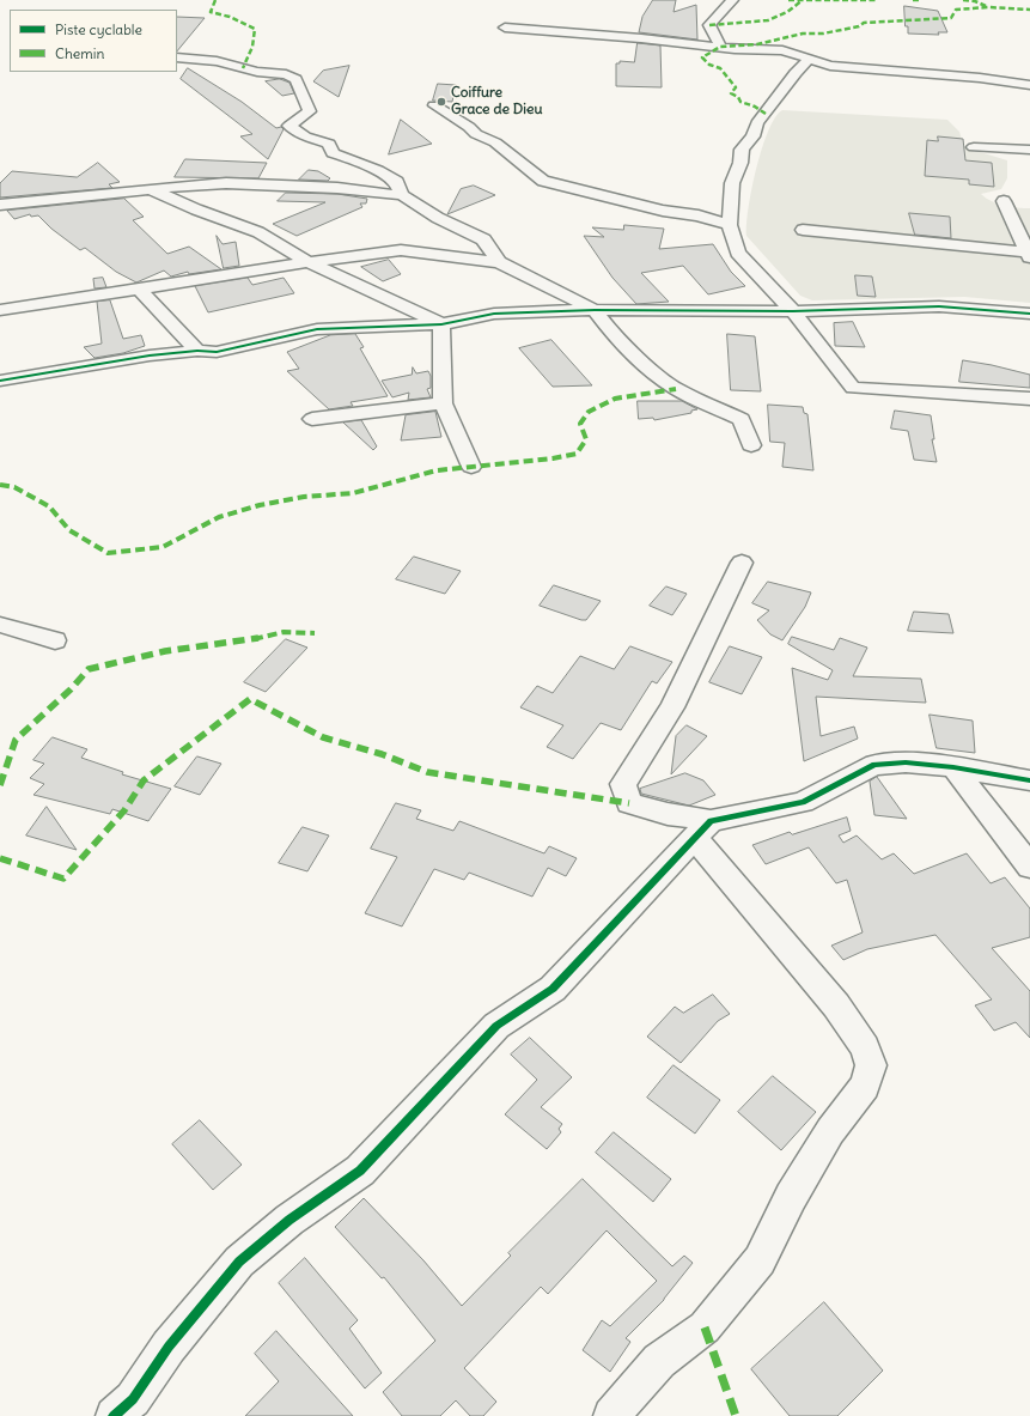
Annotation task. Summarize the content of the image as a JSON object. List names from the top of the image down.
{
  "places": ["Coiffure Grace de Dieu"],
  "legend": ["Piste cyclable", "Chemin"]
}
